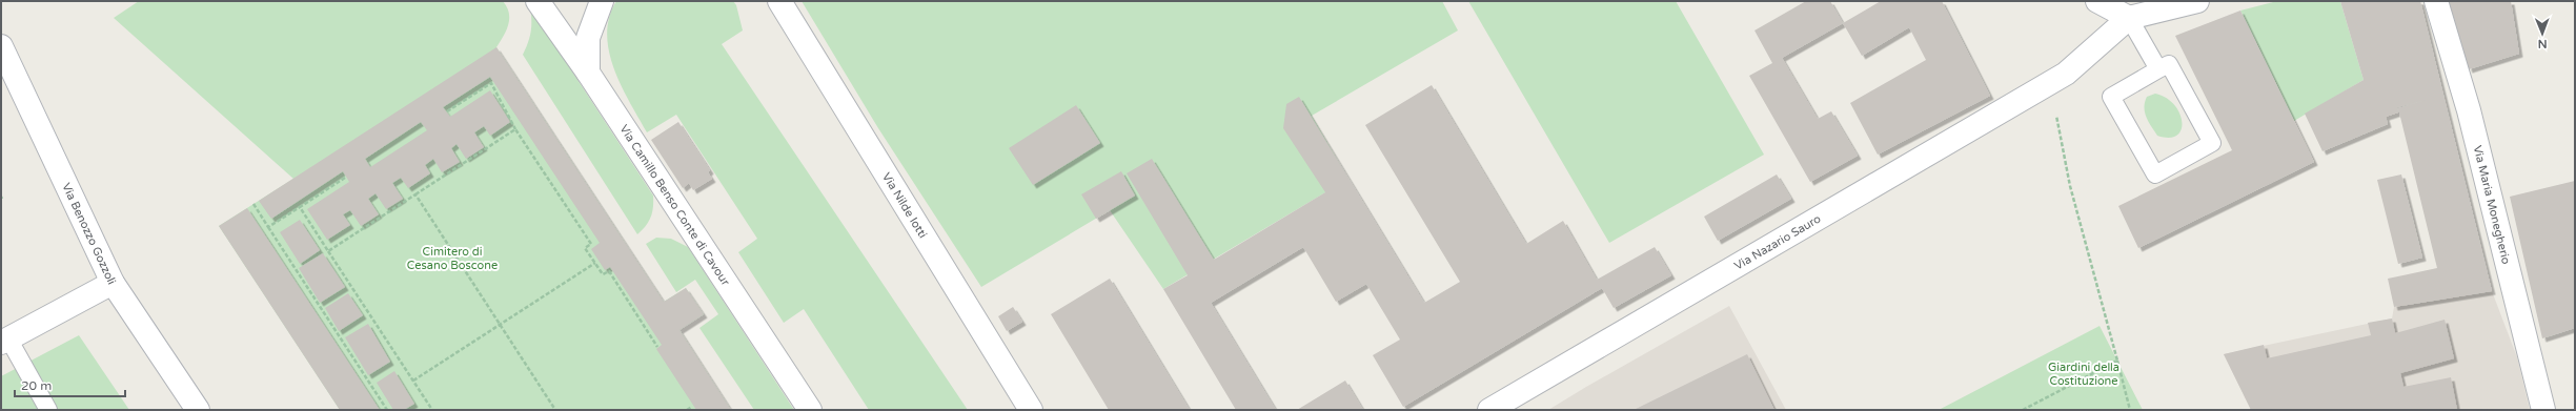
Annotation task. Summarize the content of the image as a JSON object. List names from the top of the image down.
{
  "streets": {
    "street": [
      "Via Camillo Benso Conte di Cavour",
      "Via Maria Monegherio",
      "Via Nilde Iotti",
      "Via Benozzo Gozzoli",
      "Via Nazario Sauro"
    ]
  },
  "parks": ["Cimitero di Cesano Boscone", "Giardini della Costituzione"],
  "scale_bar": "20 m",
  "north": "bottom"
}
